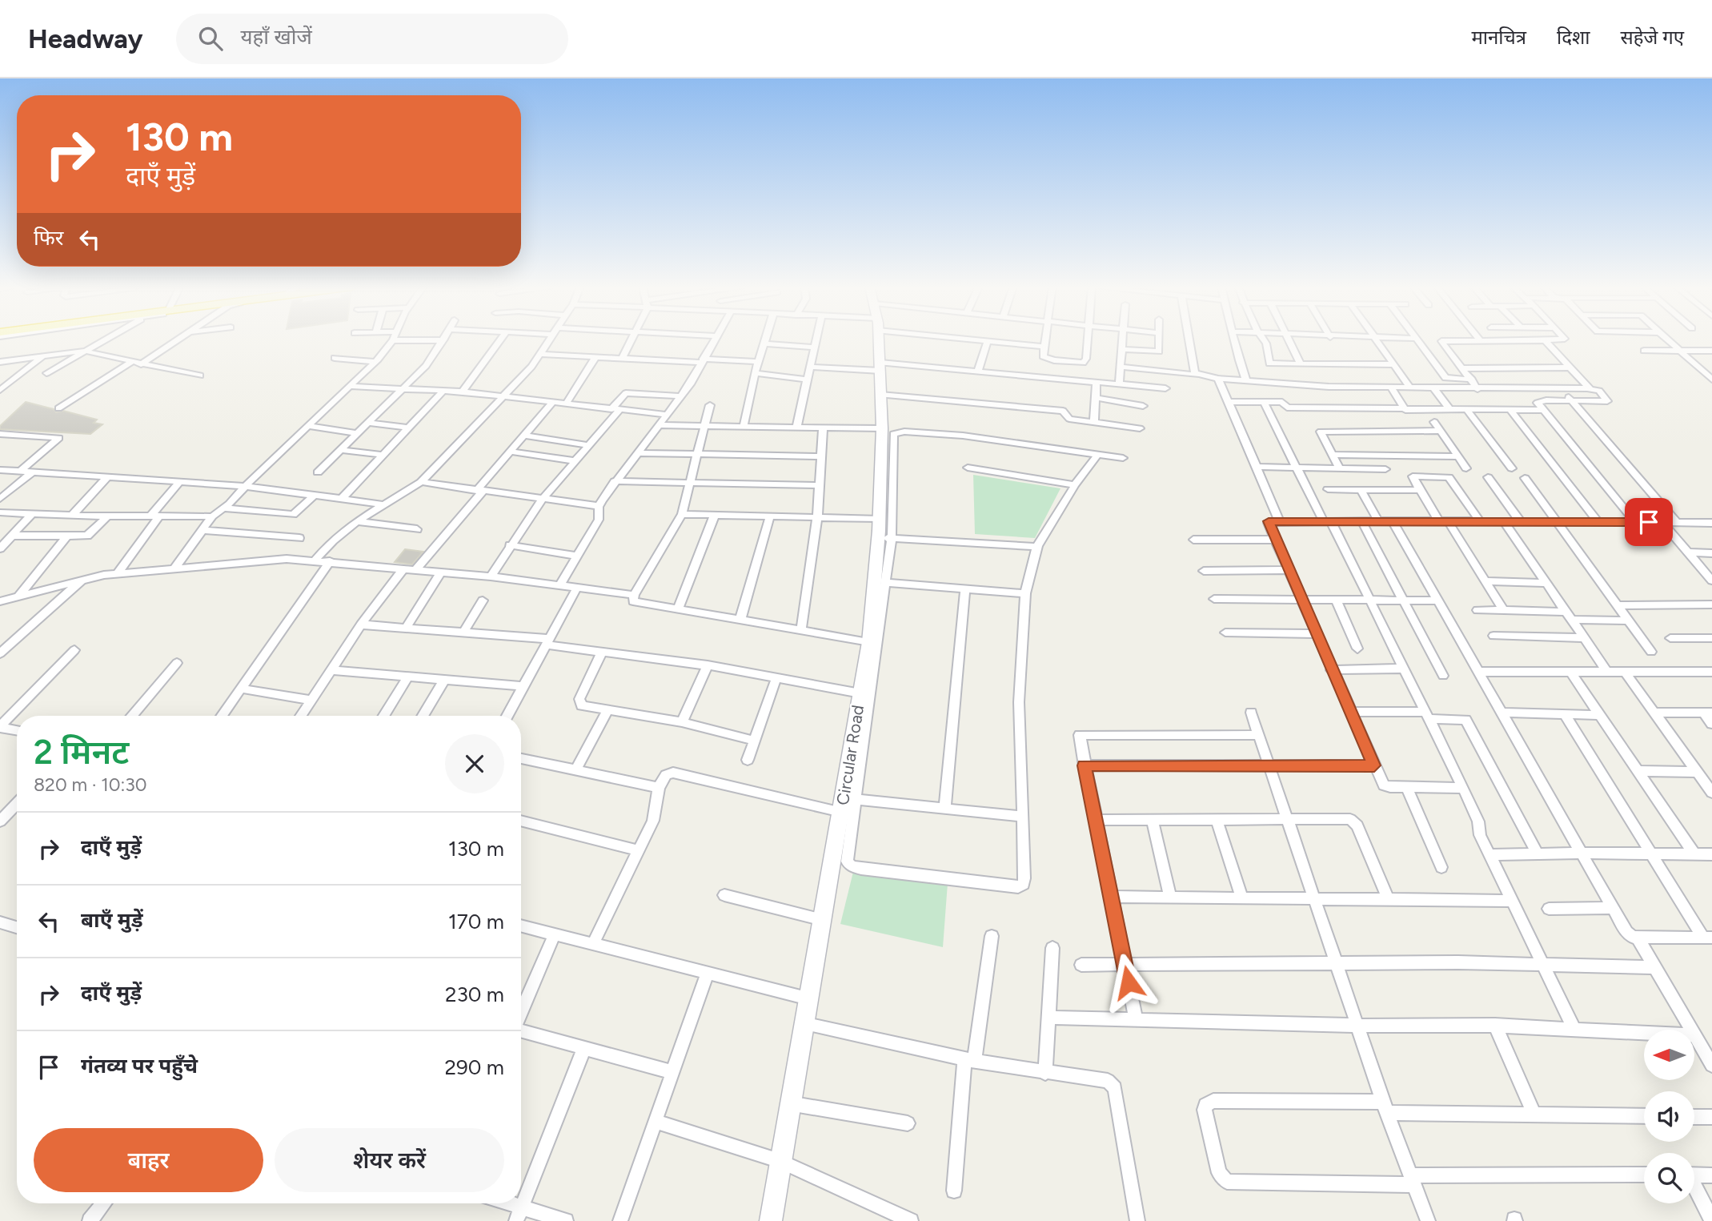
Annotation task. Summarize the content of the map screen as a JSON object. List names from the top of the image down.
{
  "streets": {
    "main road": ["Circular Road"]
  },
  "north": "left",
  "page": {
    "header": "Headway",
    "search": "यहाँ खोजें",
    "nav": ["मानचित्र", "दिशा", "सहेजे गए"],
    "turn": ["130 m", "दाएँ मुड़ें"],
    "then": "फिर",
    "heading": ["2 मिनट", "820 m · 10:30"],
    "list": [
      {
        "name": "दाएँ मुड़ें",
        "value": "130 m"
      },
      {
        "name": "बाएँ मुड़ें",
        "value": "170 m"
      },
      {
        "name": "दाएँ मुड़ें",
        "value": "230 m"
      },
      {
        "name": "गंतव्य पर पहुँचे",
        "value": "290 m"
      }
    ],
    "buttons": ["बाहर", "शेयर करें"]
  }
}
